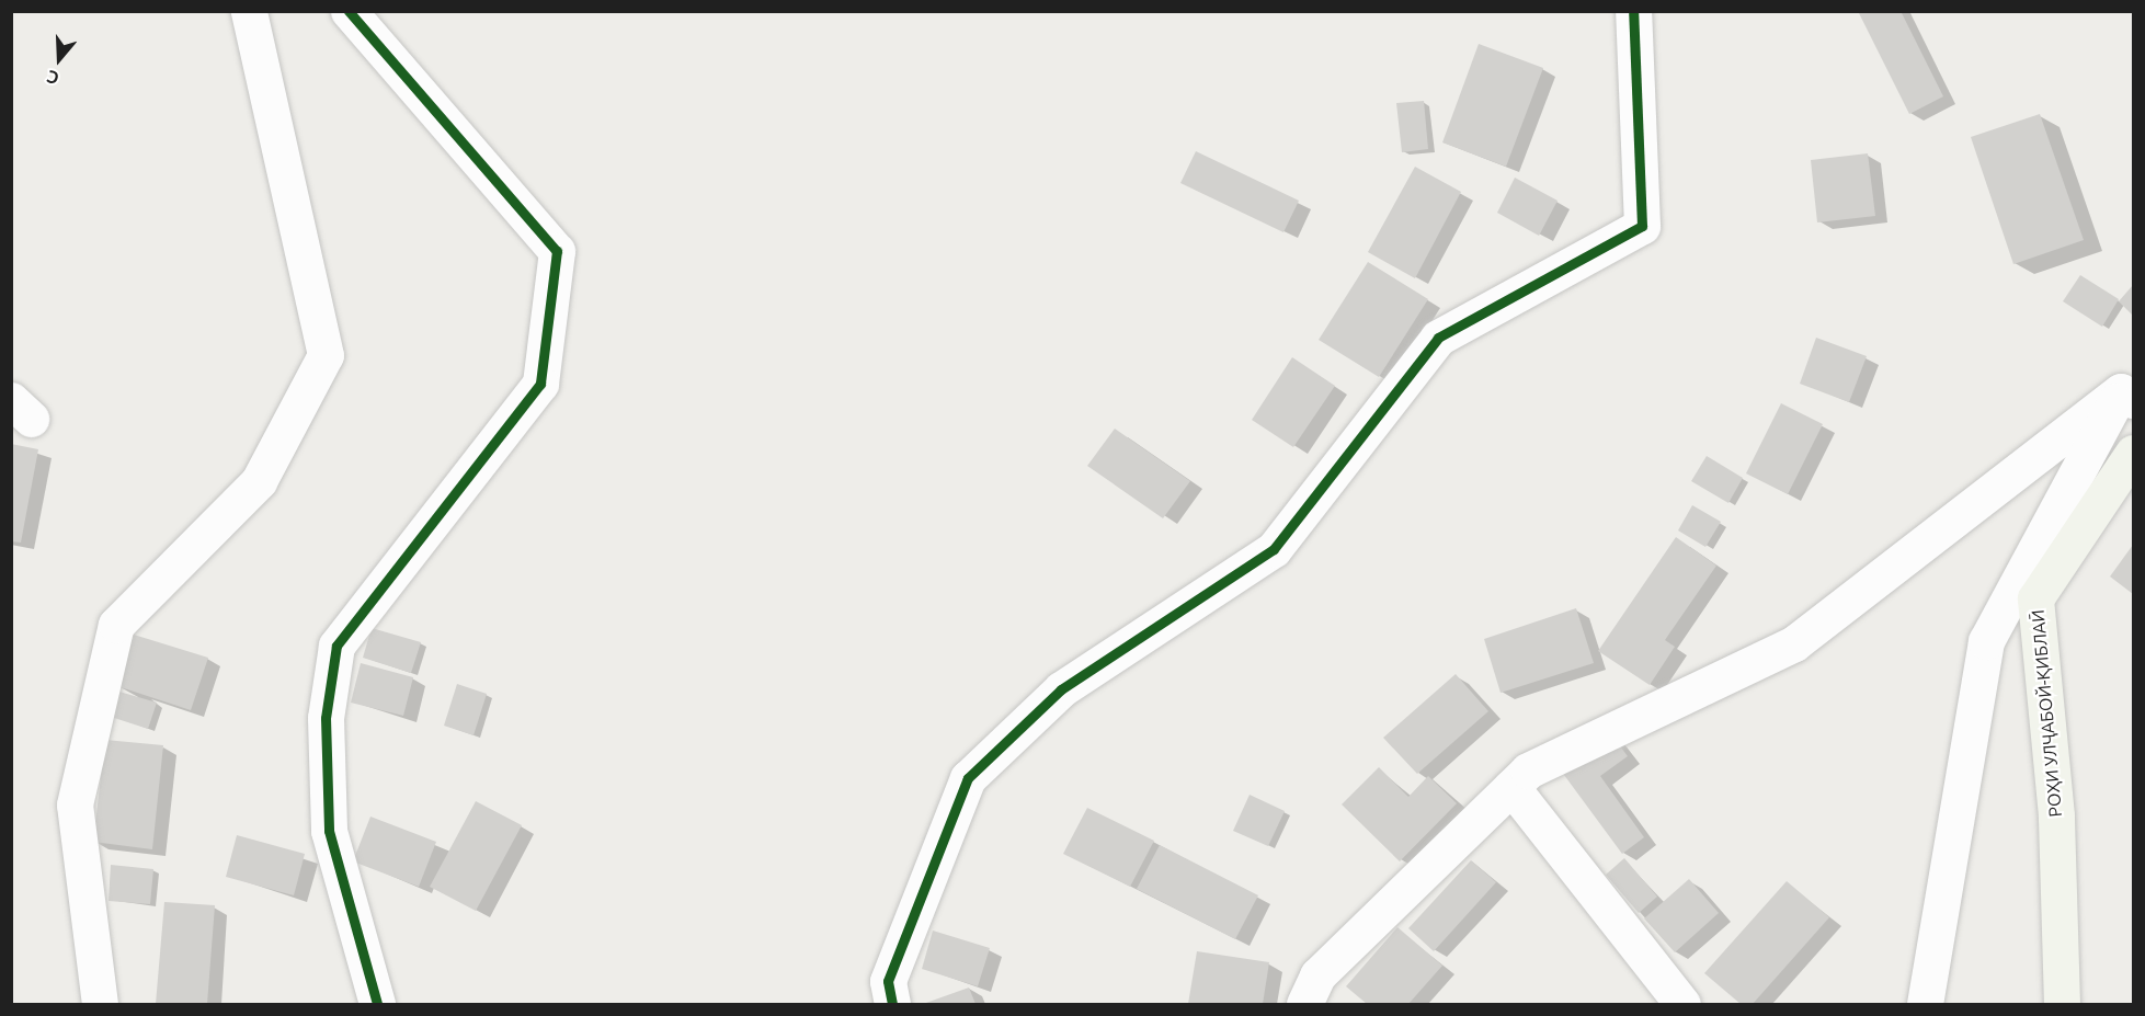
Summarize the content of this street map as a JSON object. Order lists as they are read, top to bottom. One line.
{"streets":{"street":["РОҲИ УЛҶАБОЙ-ҚИБЛАӢ"]},"north":"bottom"}
